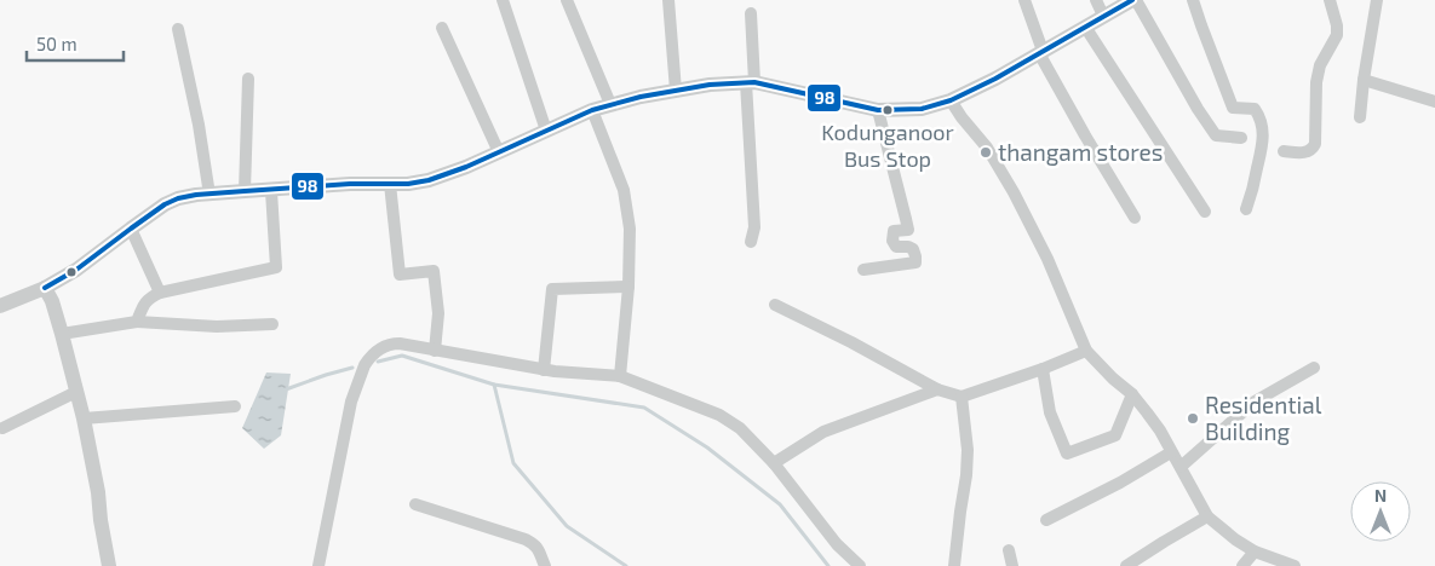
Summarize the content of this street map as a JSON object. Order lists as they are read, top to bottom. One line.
{"places":["Kodunganoor Bus Stop","thangam stores","Residential Building"],"lines":["transit line 98"],"scale_bar":"50 m","north":"top"}
